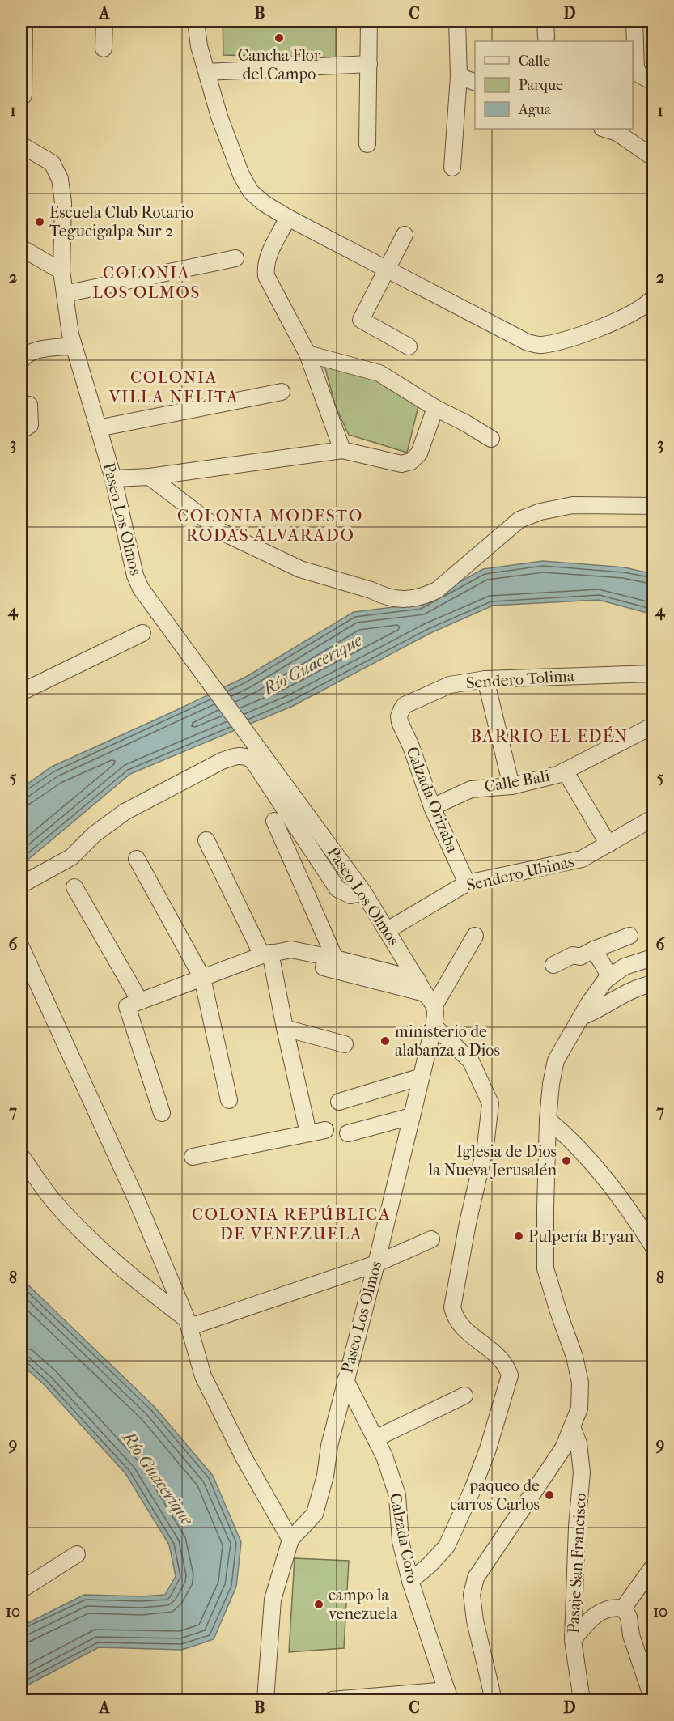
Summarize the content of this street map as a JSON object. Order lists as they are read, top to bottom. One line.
{"streets":{"street":["Paseo Los Olmos","Sendero Tolima","Calle Bali","Calzada Orizaba","Sendero Ubinas","Calzada Coro","Pasaje San Francisco"]},"crossings":[["Paseo Los Olmos","Sendero Ubinas"],["Paseo Los Olmos","Calzada Coro"],["Sendero Tolima","Calzada Orizaba"],["Calle Bali","Calzada Orizaba"],["Calzada Orizaba","Sendero Ubinas"]],"districts":["COLONIA LOS OLMOS","COLONIA VILLA NELITA","COLONIA MODESTO RODAS ALVARADO","BARRIO EL EDÉN","COLONIA REPÚBLICA DE VENEZUELA"],"water":["Río Guacerique"],"places":["Cancha Flor del Campo","Escuela Club Rotario Tegucigalpa Sur 2","ministerio de alabanza a Dios","Iglesia de Dios la Nueva Jerusalén","Pulpería Bryan","paqueo de carros Carlos","campo la venezuela"],"legend":["Calle","Parque","Agua"],"grid":{"columns":["A","B","C","D"],"rows":["1","2","3","4","5","6","7","8","9","10"]}}
